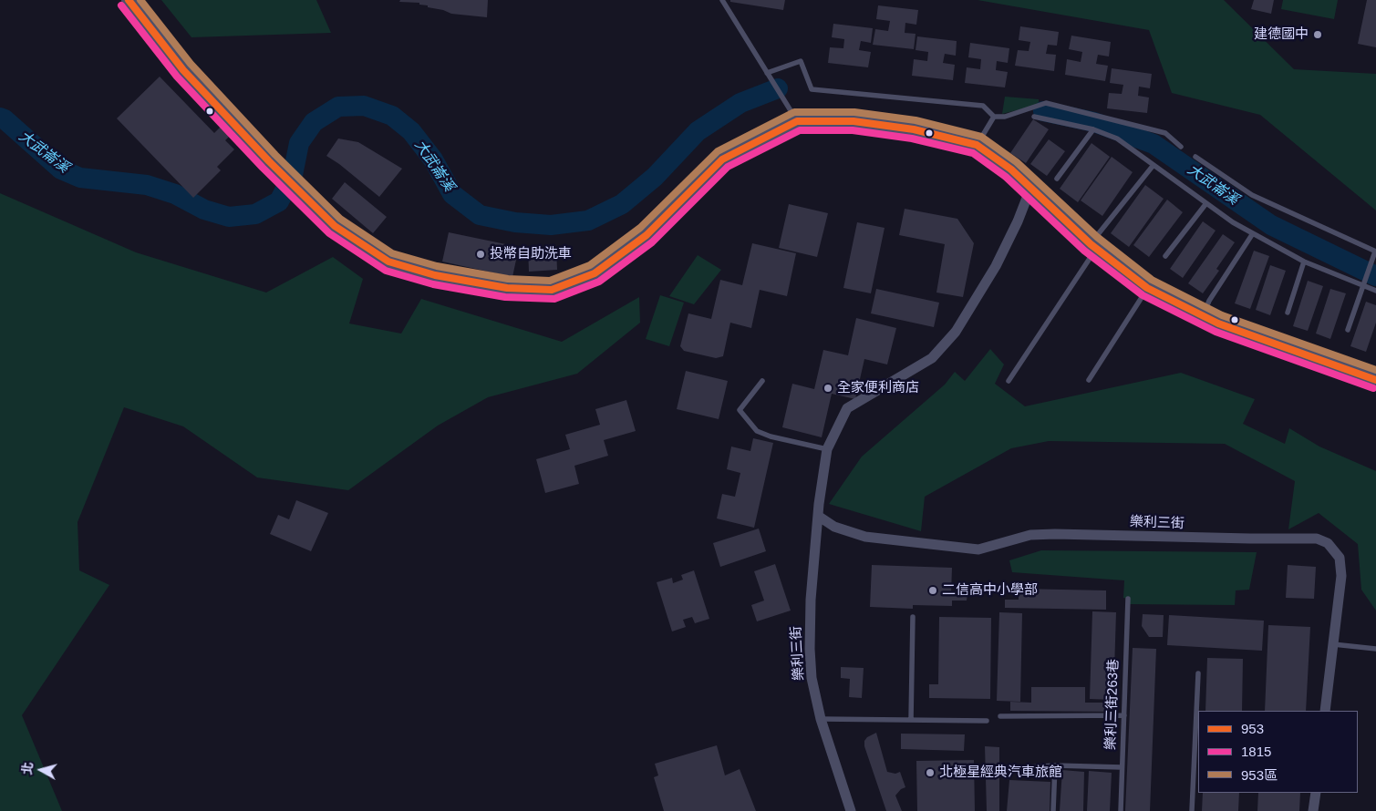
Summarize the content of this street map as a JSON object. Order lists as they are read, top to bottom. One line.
{"streets":{"street":["樂利三街"],"lane":["樂利三街263巷"]},"water":["大武崙溪"],"places":["建德國中","投幣自助洗車","全家便利商店","二信高中小學部","北極星經典汽車旅館"],"lines":["transit line 953","transit line 953區","transit line 1815"],"legend":["953","1815","953區"],"north":"left"}
